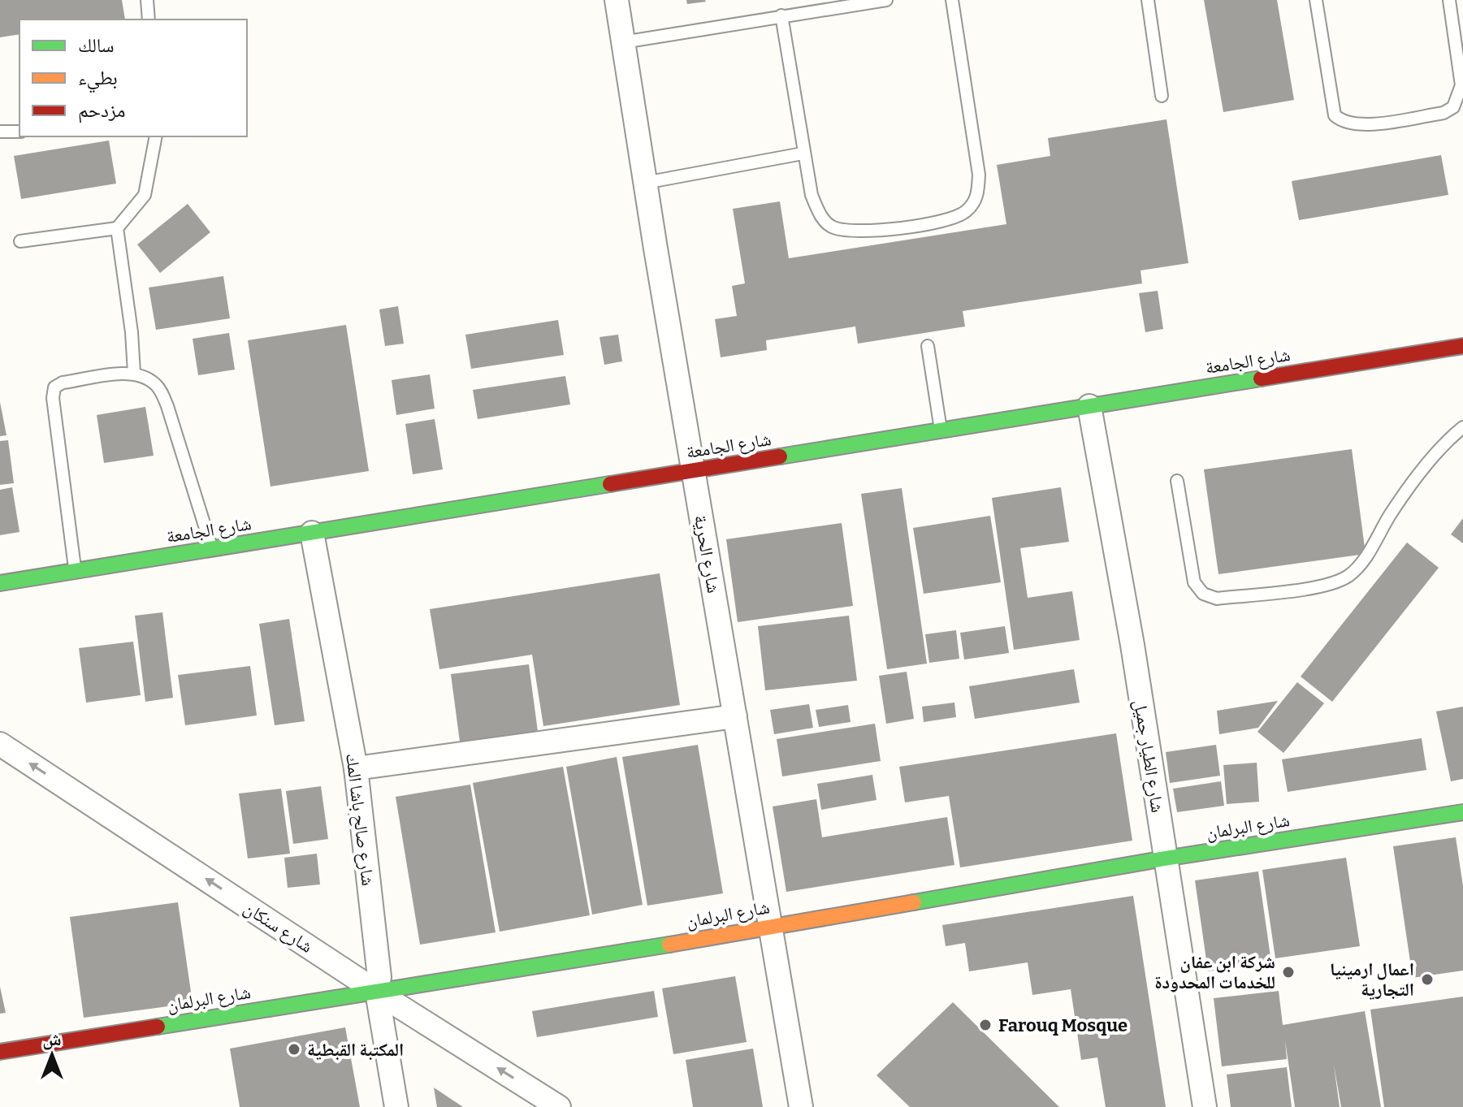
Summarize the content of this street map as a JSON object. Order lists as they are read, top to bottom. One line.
{"streets":{"main road":["شارع الجامعة","شارع البرلمان"],"street":["شارع الحرية","شارع الطيار جميل","شارع صالح باشا المك","شارع سنكان"]},"crossings":[["شارع الجامعة","شارع الحرية"],["شارع الجامعة","شارع الطيار جميل"],["شارع الجامعة","شارع صالح باشا المك"],["شارع الحرية","شارع البرلمان"],["شارع الطيار جميل","شارع البرلمان"],["شارع صالح باشا المك","شارع البرلمان"],["شارع صالح باشا المك","شارع سنكان"],["شارع البرلمان","شارع سنكان"]],"one_way":["شارع سنكان"],"places":["شركة ابن عفان للخدمات المحدودة","اعمال ارمينيا التجارية","Farouq Mosque","المكتبة القبطية"],"legend":["سالك","بطيء","مزدحم"],"north":"top"}
